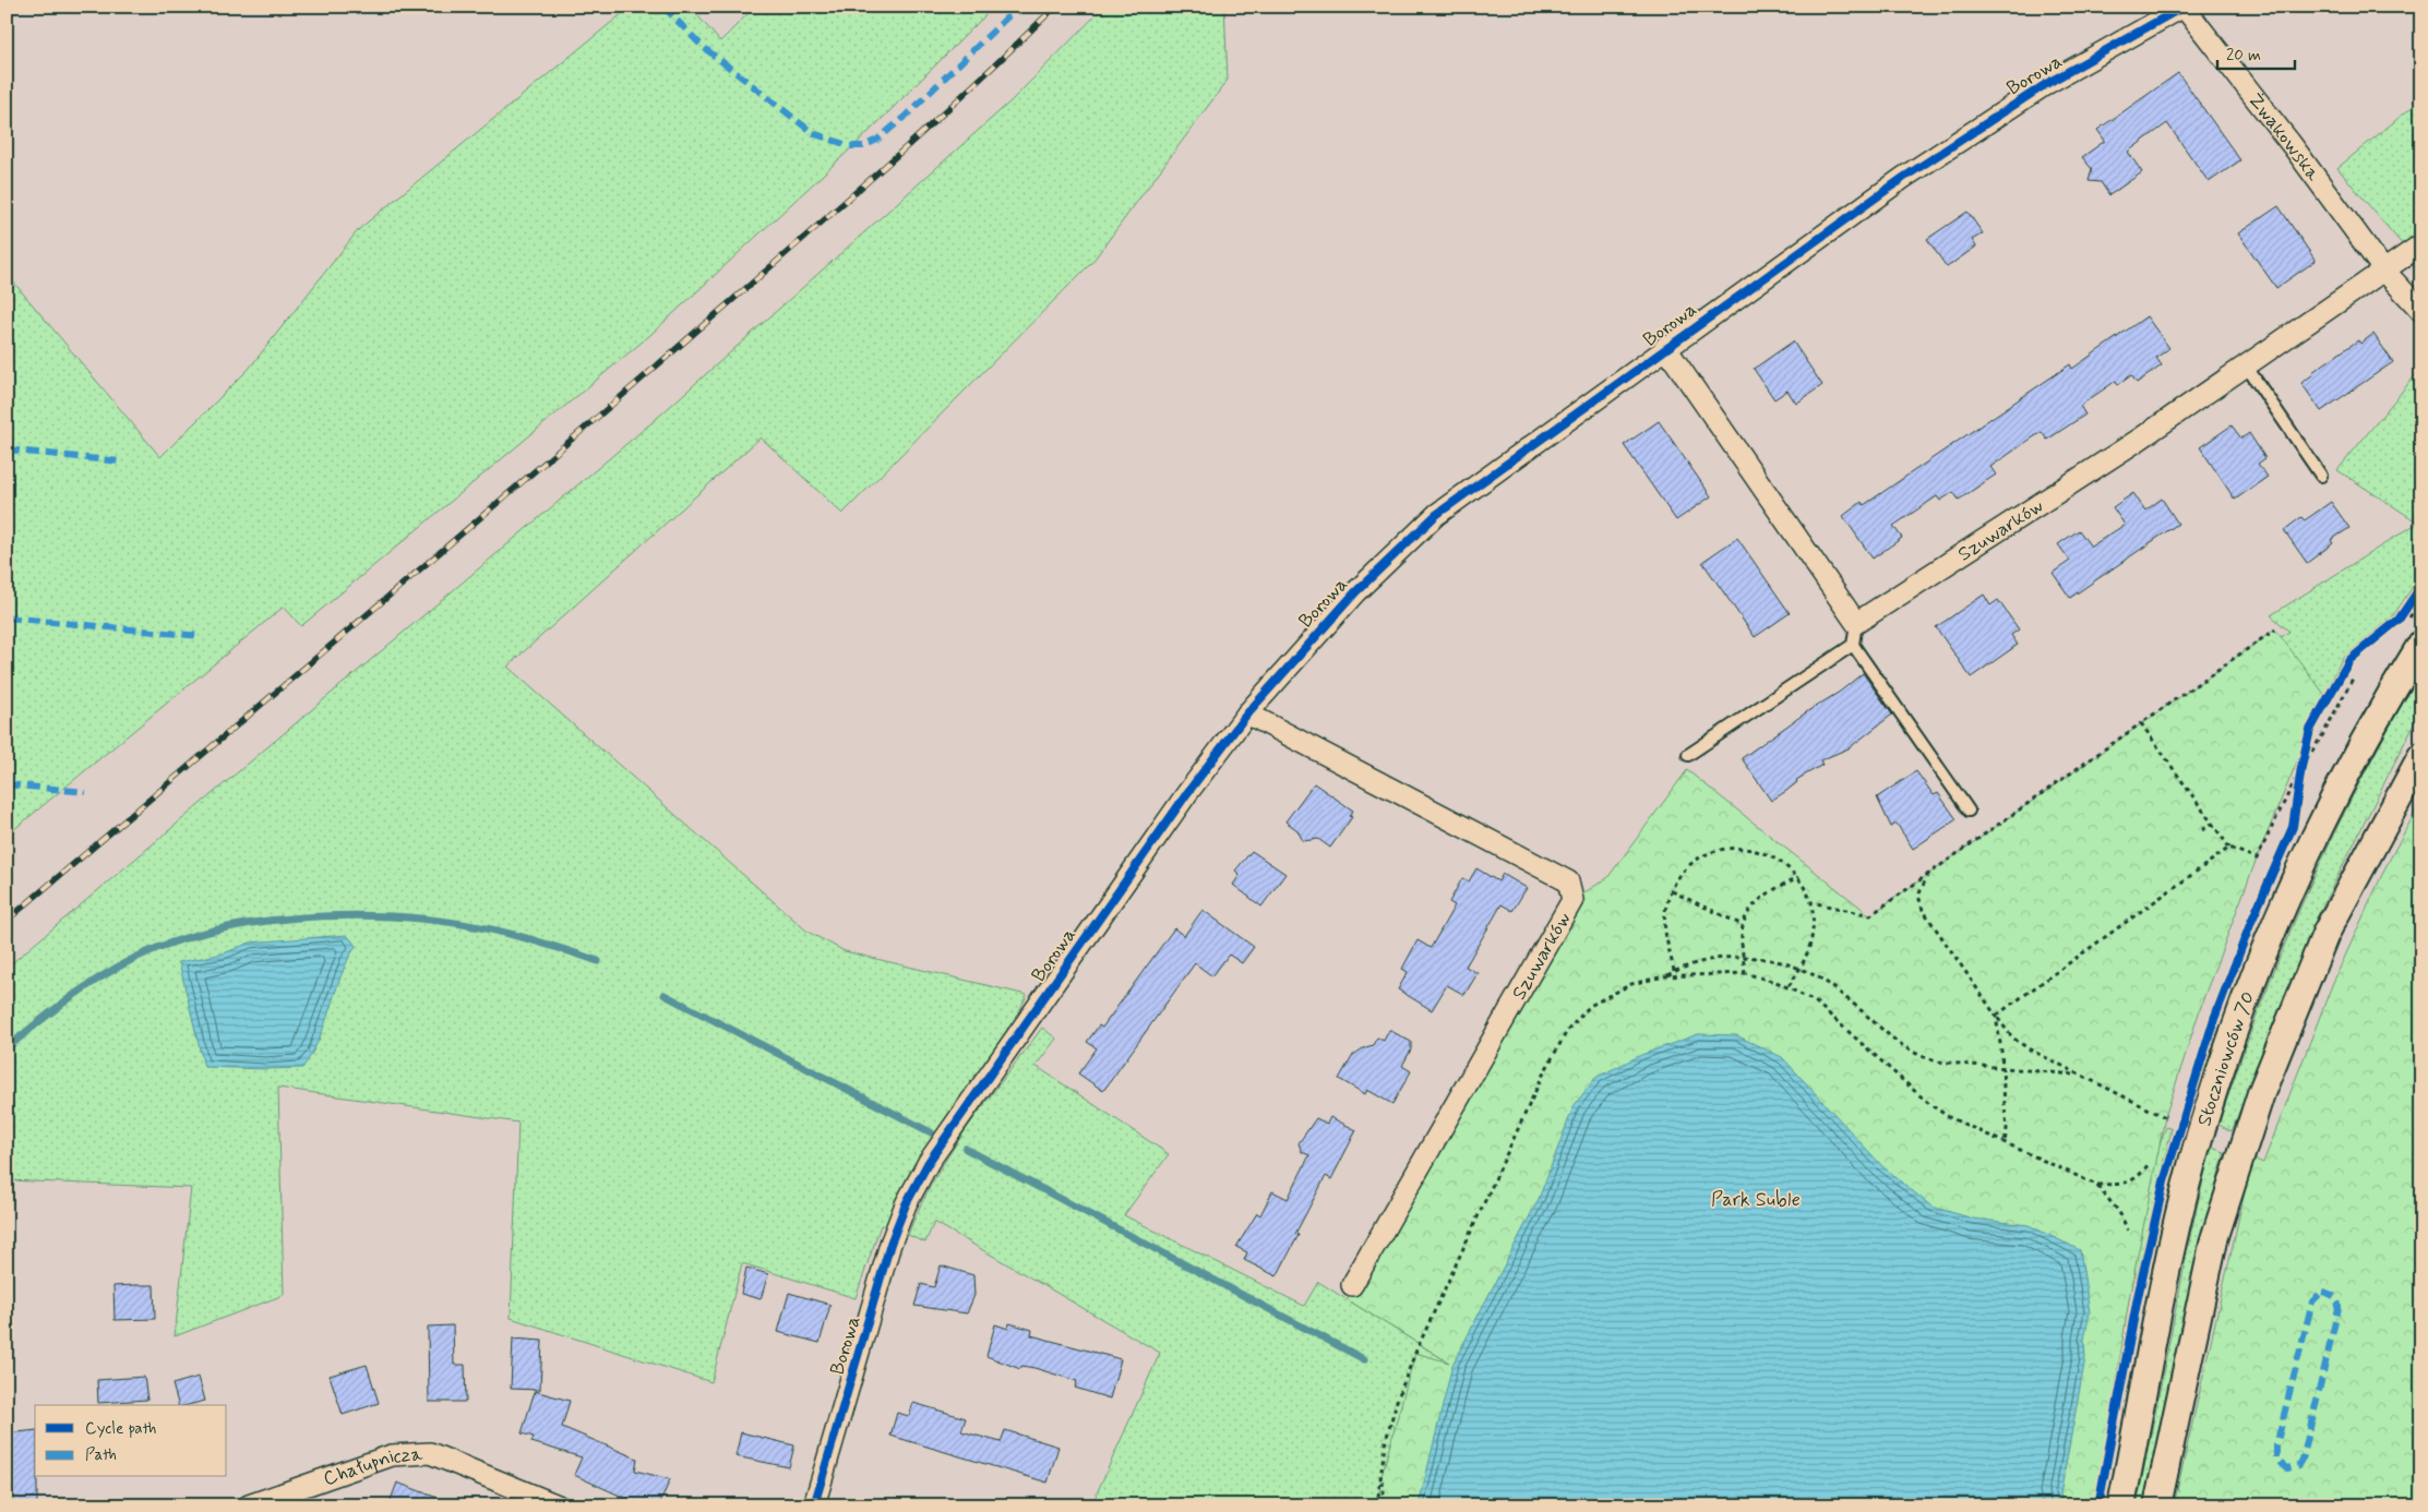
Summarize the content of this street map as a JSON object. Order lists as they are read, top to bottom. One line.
{"streets":{"street":["Borowa","Żwakowska","Szuwarków","Stoczniowców 70","Chałupnicza"]},"crossings":[["Borowa","Żwakowska"],["Borowa","Szuwarków"],["Żwakowska","Szuwarków"]],"parks":["Park Suble"],"legend":["Cycle path","Path"],"scale_bar":"20 m"}
